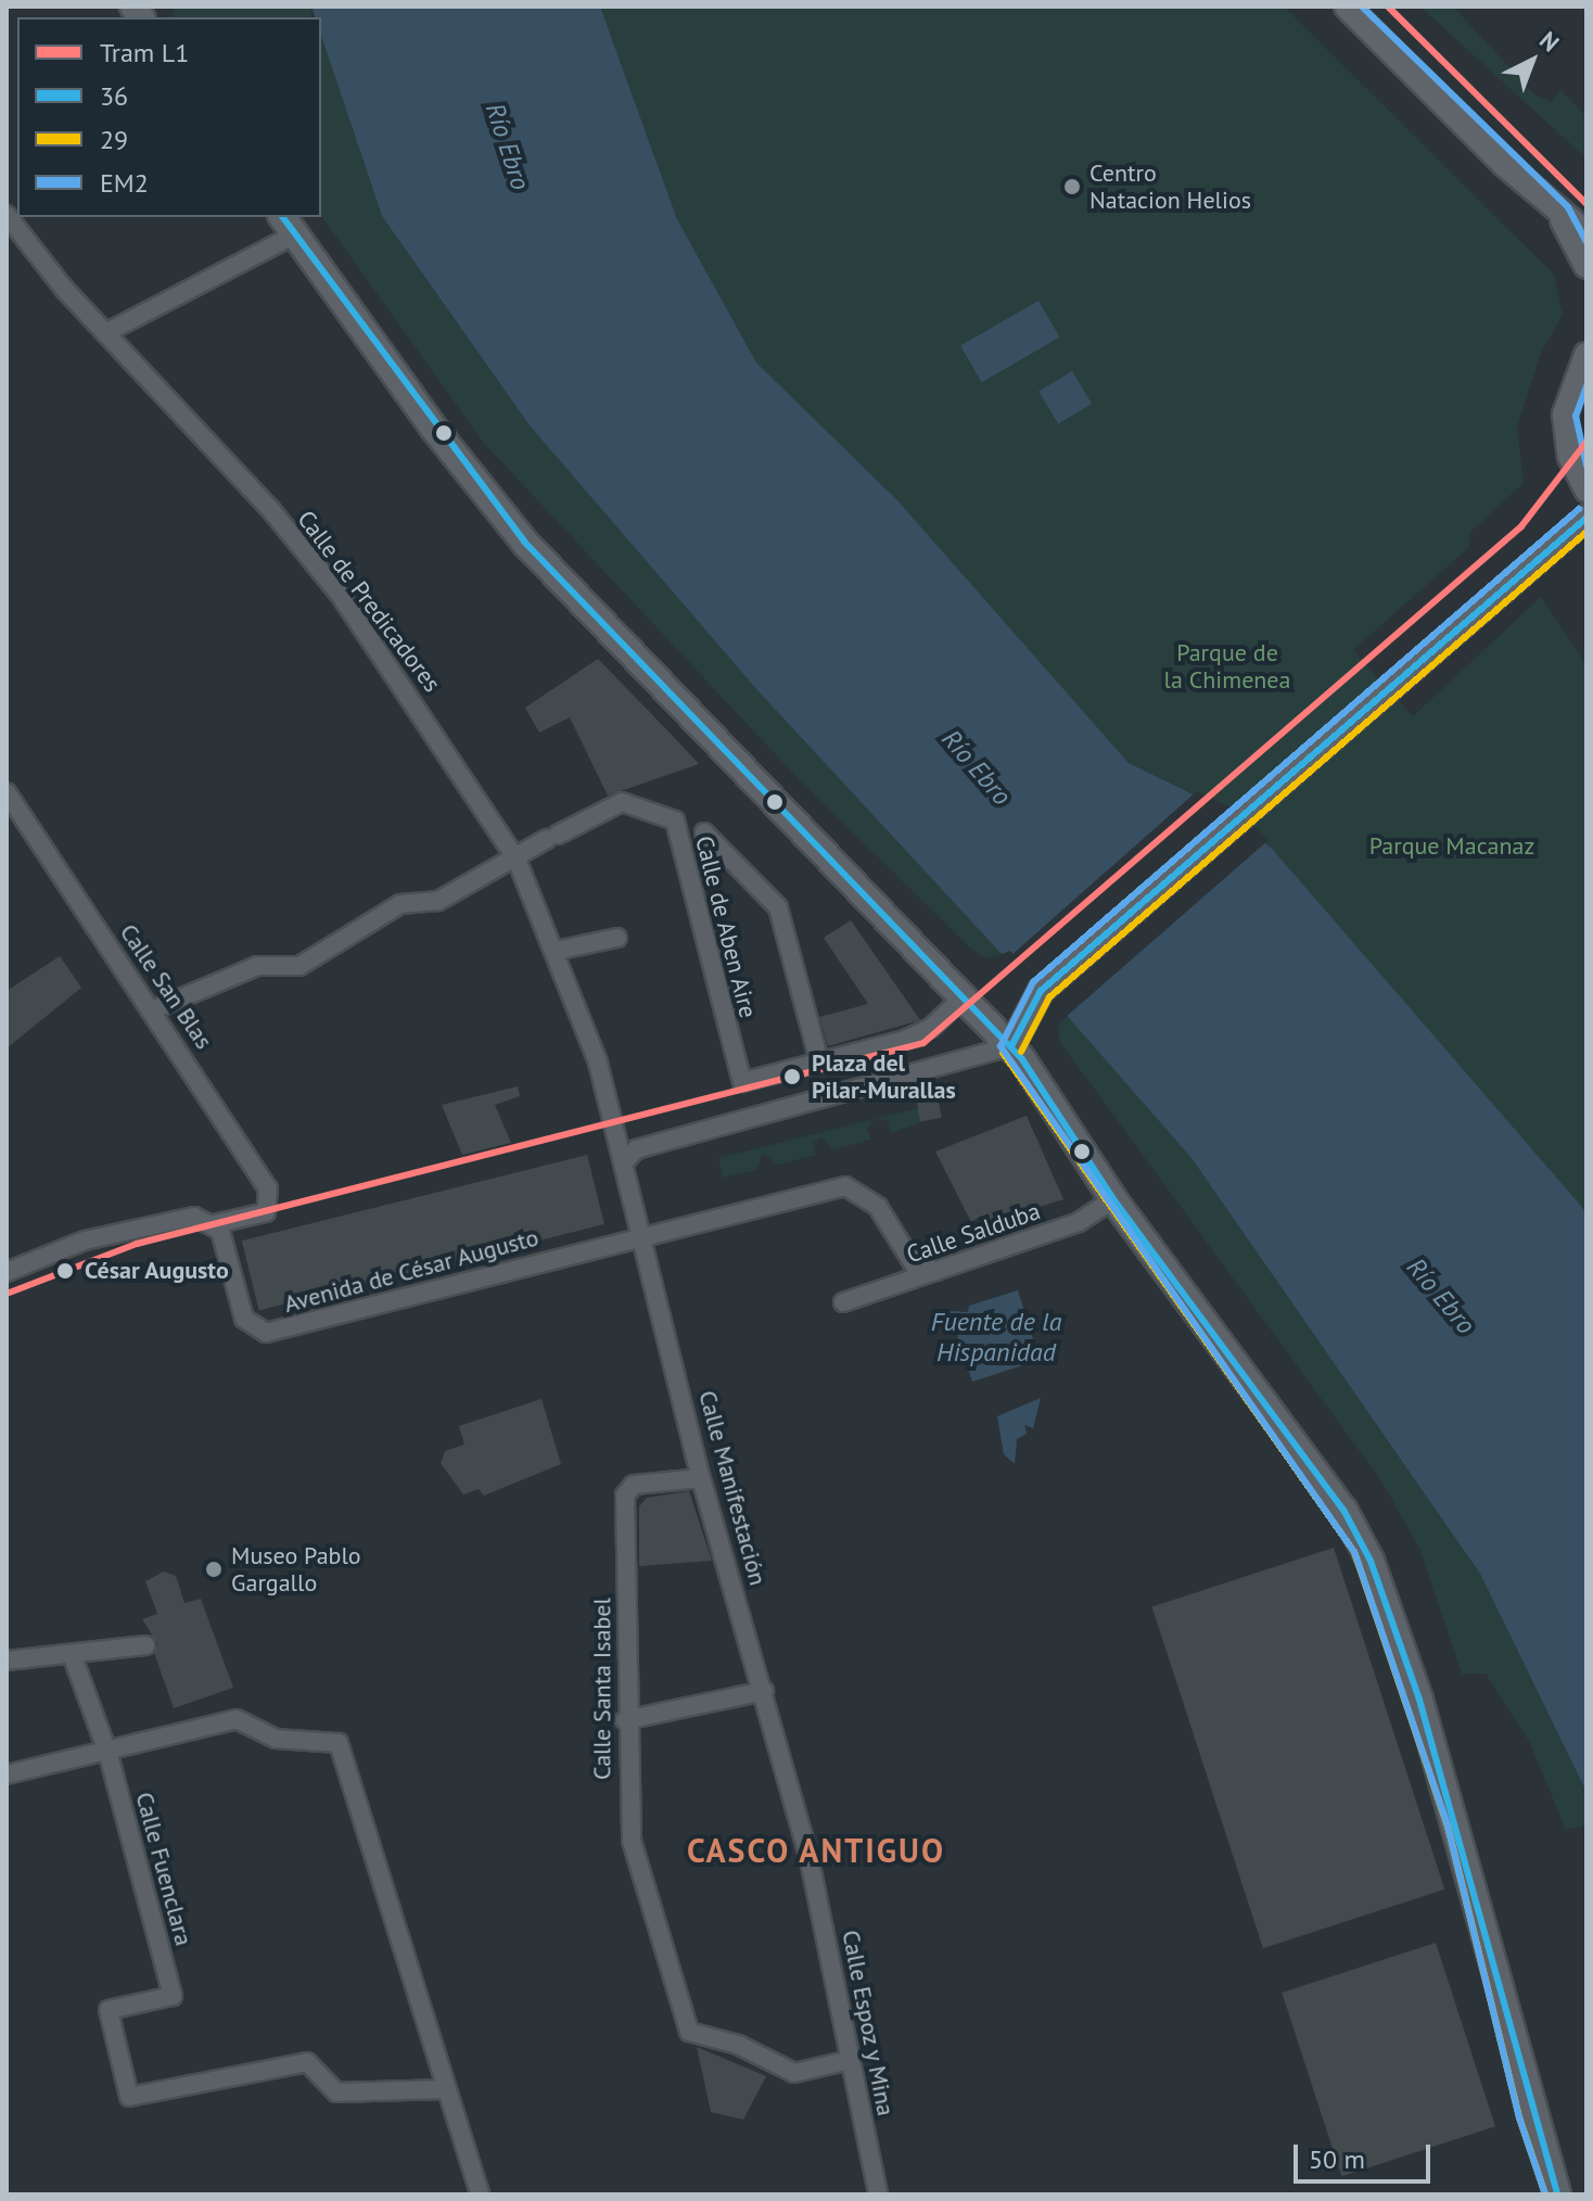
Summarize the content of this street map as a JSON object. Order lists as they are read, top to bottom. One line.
{"streets":{"street":["Calle de Predicadores","Calle de Aben Aire","Calle San Blas","Calle Salduba","Avenida de César Augusto","Calle Manifestación","Calle Santa Isabel","Calle Fuenclara","Calle Espoz y Mina"]},"crossings":[["Calle de Predicadores","Calle de Aben Aire"],["Calle de Predicadores","Calle Manifestación"],["Calle de Aben Aire","Calle San Blas"],["Calle San Blas","Avenida de César Augusto"],["Avenida de César Augusto","Calle Manifestación"],["Calle Manifestación","Calle Santa Isabel"],["Calle Manifestación","Calle Espoz y Mina"],["Calle Santa Isabel","Calle Espoz y Mina"]],"districts":["CASCO ANTIGUO"],"water":["Río Ebro","Fuente de la Hispanidad"],"parks":["Parque de la Chimenea","Parque Macanaz"],"places":["Centro Natacion Helios","Plaza del Pilar-Murallas","César Augusto","Museo Pablo Gargallo"],"lines":["tram line L1","transit line EM2","transit line 36","transit line 29"],"legend":["Tram L1","36","29","EM2"],"scale_bar":"50 m","north":"top right"}
